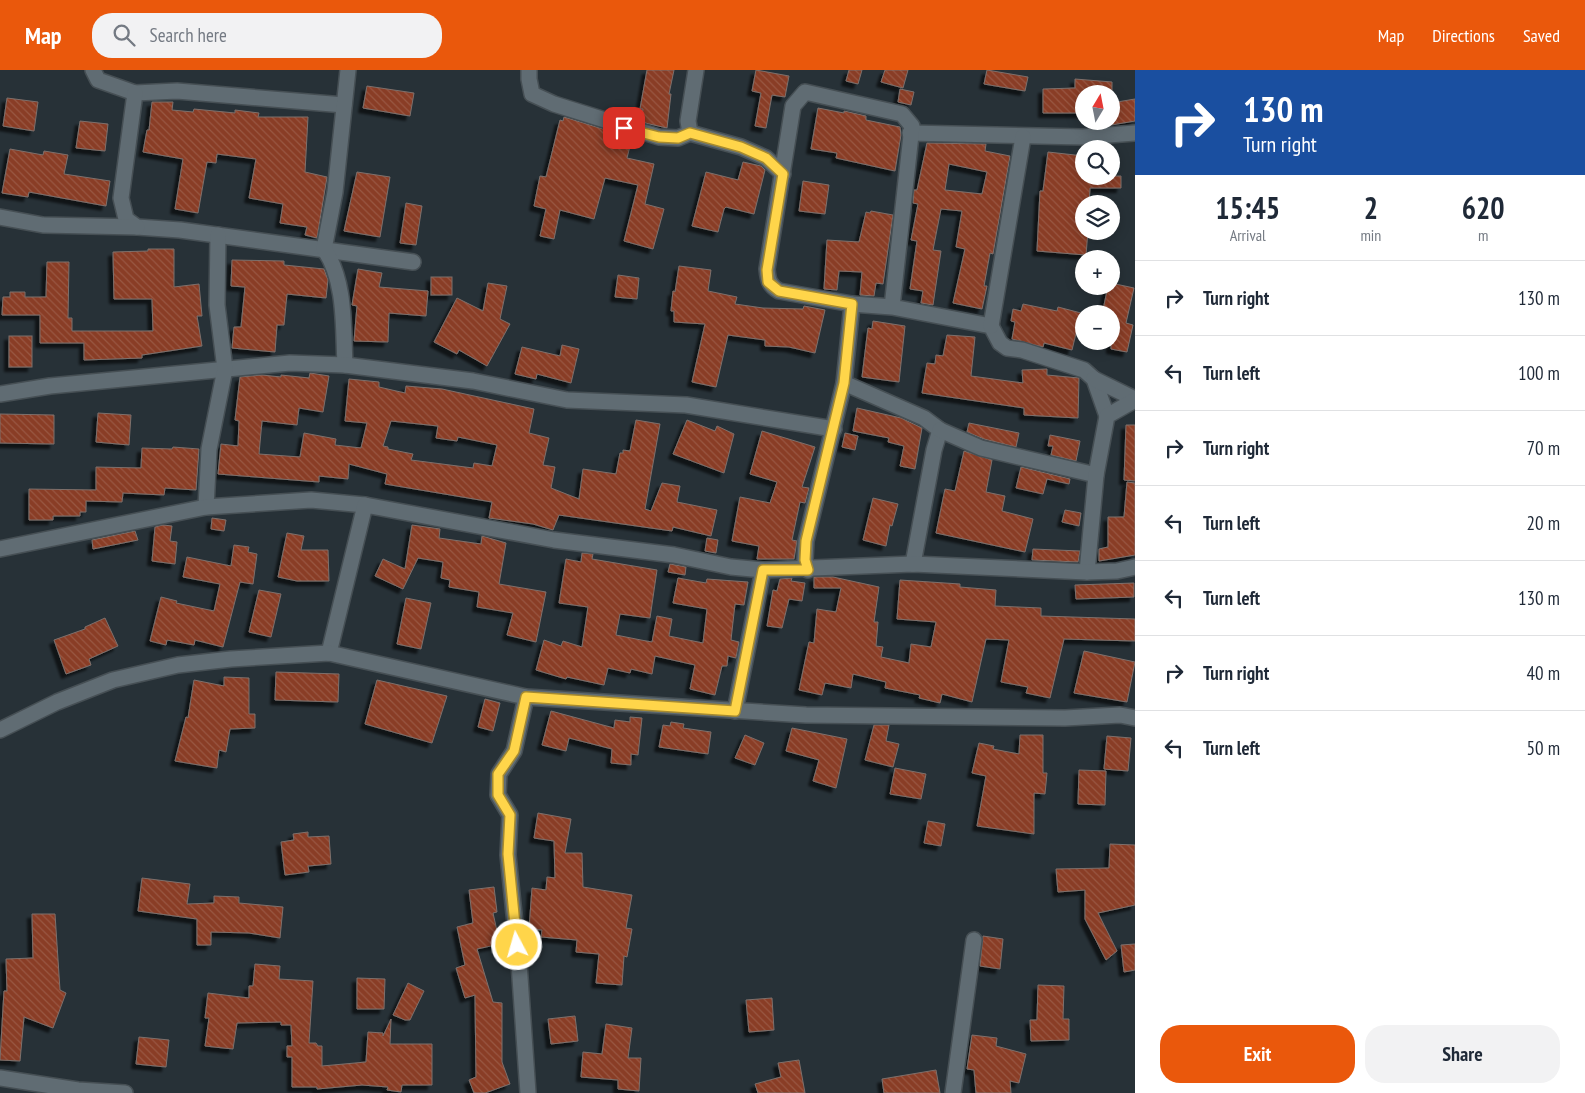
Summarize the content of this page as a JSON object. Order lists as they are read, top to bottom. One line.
{"north":"top","page":{"header":"Map","search":"Search here","nav":["Map","Directions","Saved"],"turn":["130 m","Turn right"],"map_buttons":["+","−"],"eta":["15:45","Arrival","2","min","620","m"],"list":[{"name":"Turn right","value":"130 m"},{"name":"Turn left","value":"100 m"},{"name":"Turn right","value":"70 m"},{"name":"Turn left","value":"20 m"},{"name":"Turn left","value":"130 m"},{"name":"Turn right","value":"40 m"},{"name":"Turn left","value":"50 m"}],"buttons":["Exit","Share"]}}
